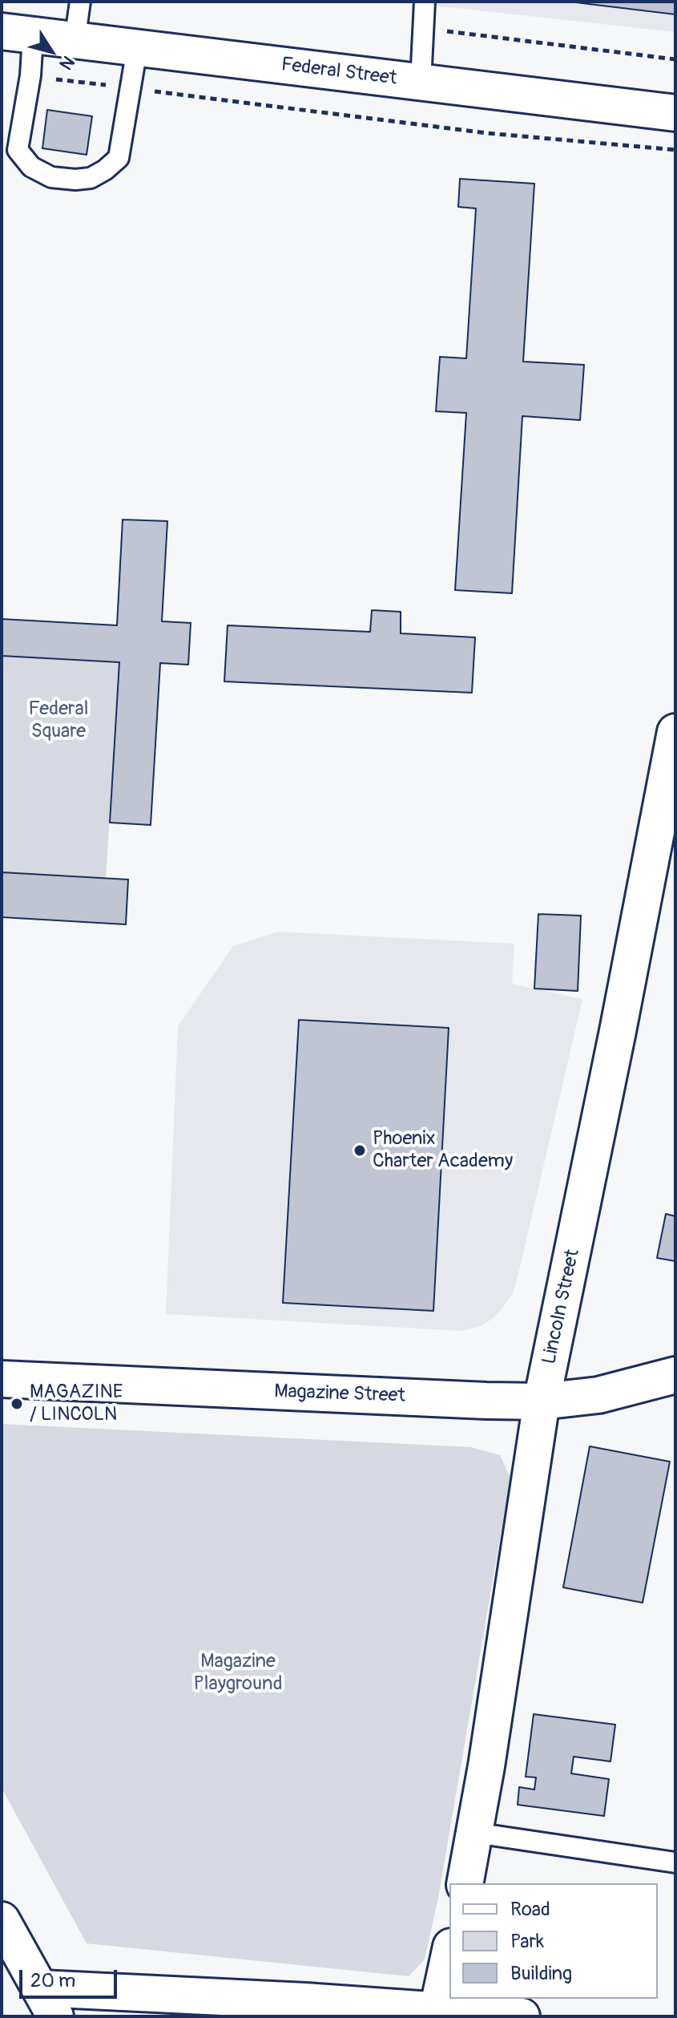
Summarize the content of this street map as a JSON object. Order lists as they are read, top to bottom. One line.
{"streets":{"street":["Federal Street","Lincoln Street","Magazine Street"]},"crossings":[["Lincoln Street","Magazine Street"]],"parks":["Federal Square","Magazine Playground"],"places":["Phoenix Charter Academy","MAGAZINE / LINCOLN"],"legend":["Road","Park","Building"],"scale_bar":"20 m","north":"bottom right"}
